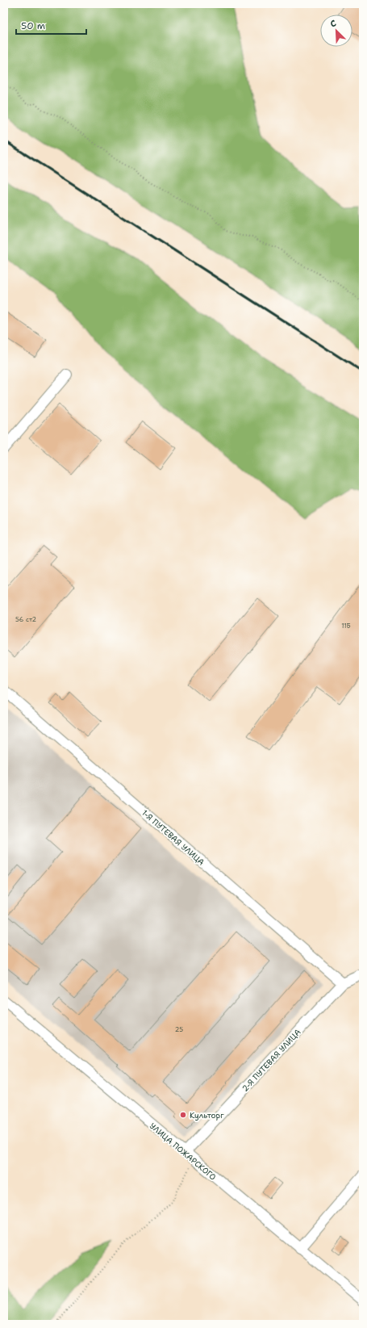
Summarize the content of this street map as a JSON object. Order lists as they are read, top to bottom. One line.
{"streets":{"street":["1-Я ПУТЕВАЯ УЛИЦА","2-Я ПУТЕВАЯ УЛИЦА","УЛИЦА ПОЖАРСКОГО"]},"crossings":[["1-Я ПУТЕВАЯ УЛИЦА","2-Я ПУТЕВАЯ УЛИЦА"],["2-Я ПУТЕВАЯ УЛИЦА","УЛИЦА ПОЖАРСКОГО"]],"places":["Культорг"],"house_numbers":["56 ст2","11Б","25"],"scale_bar":"50 m","north":"top left"}
